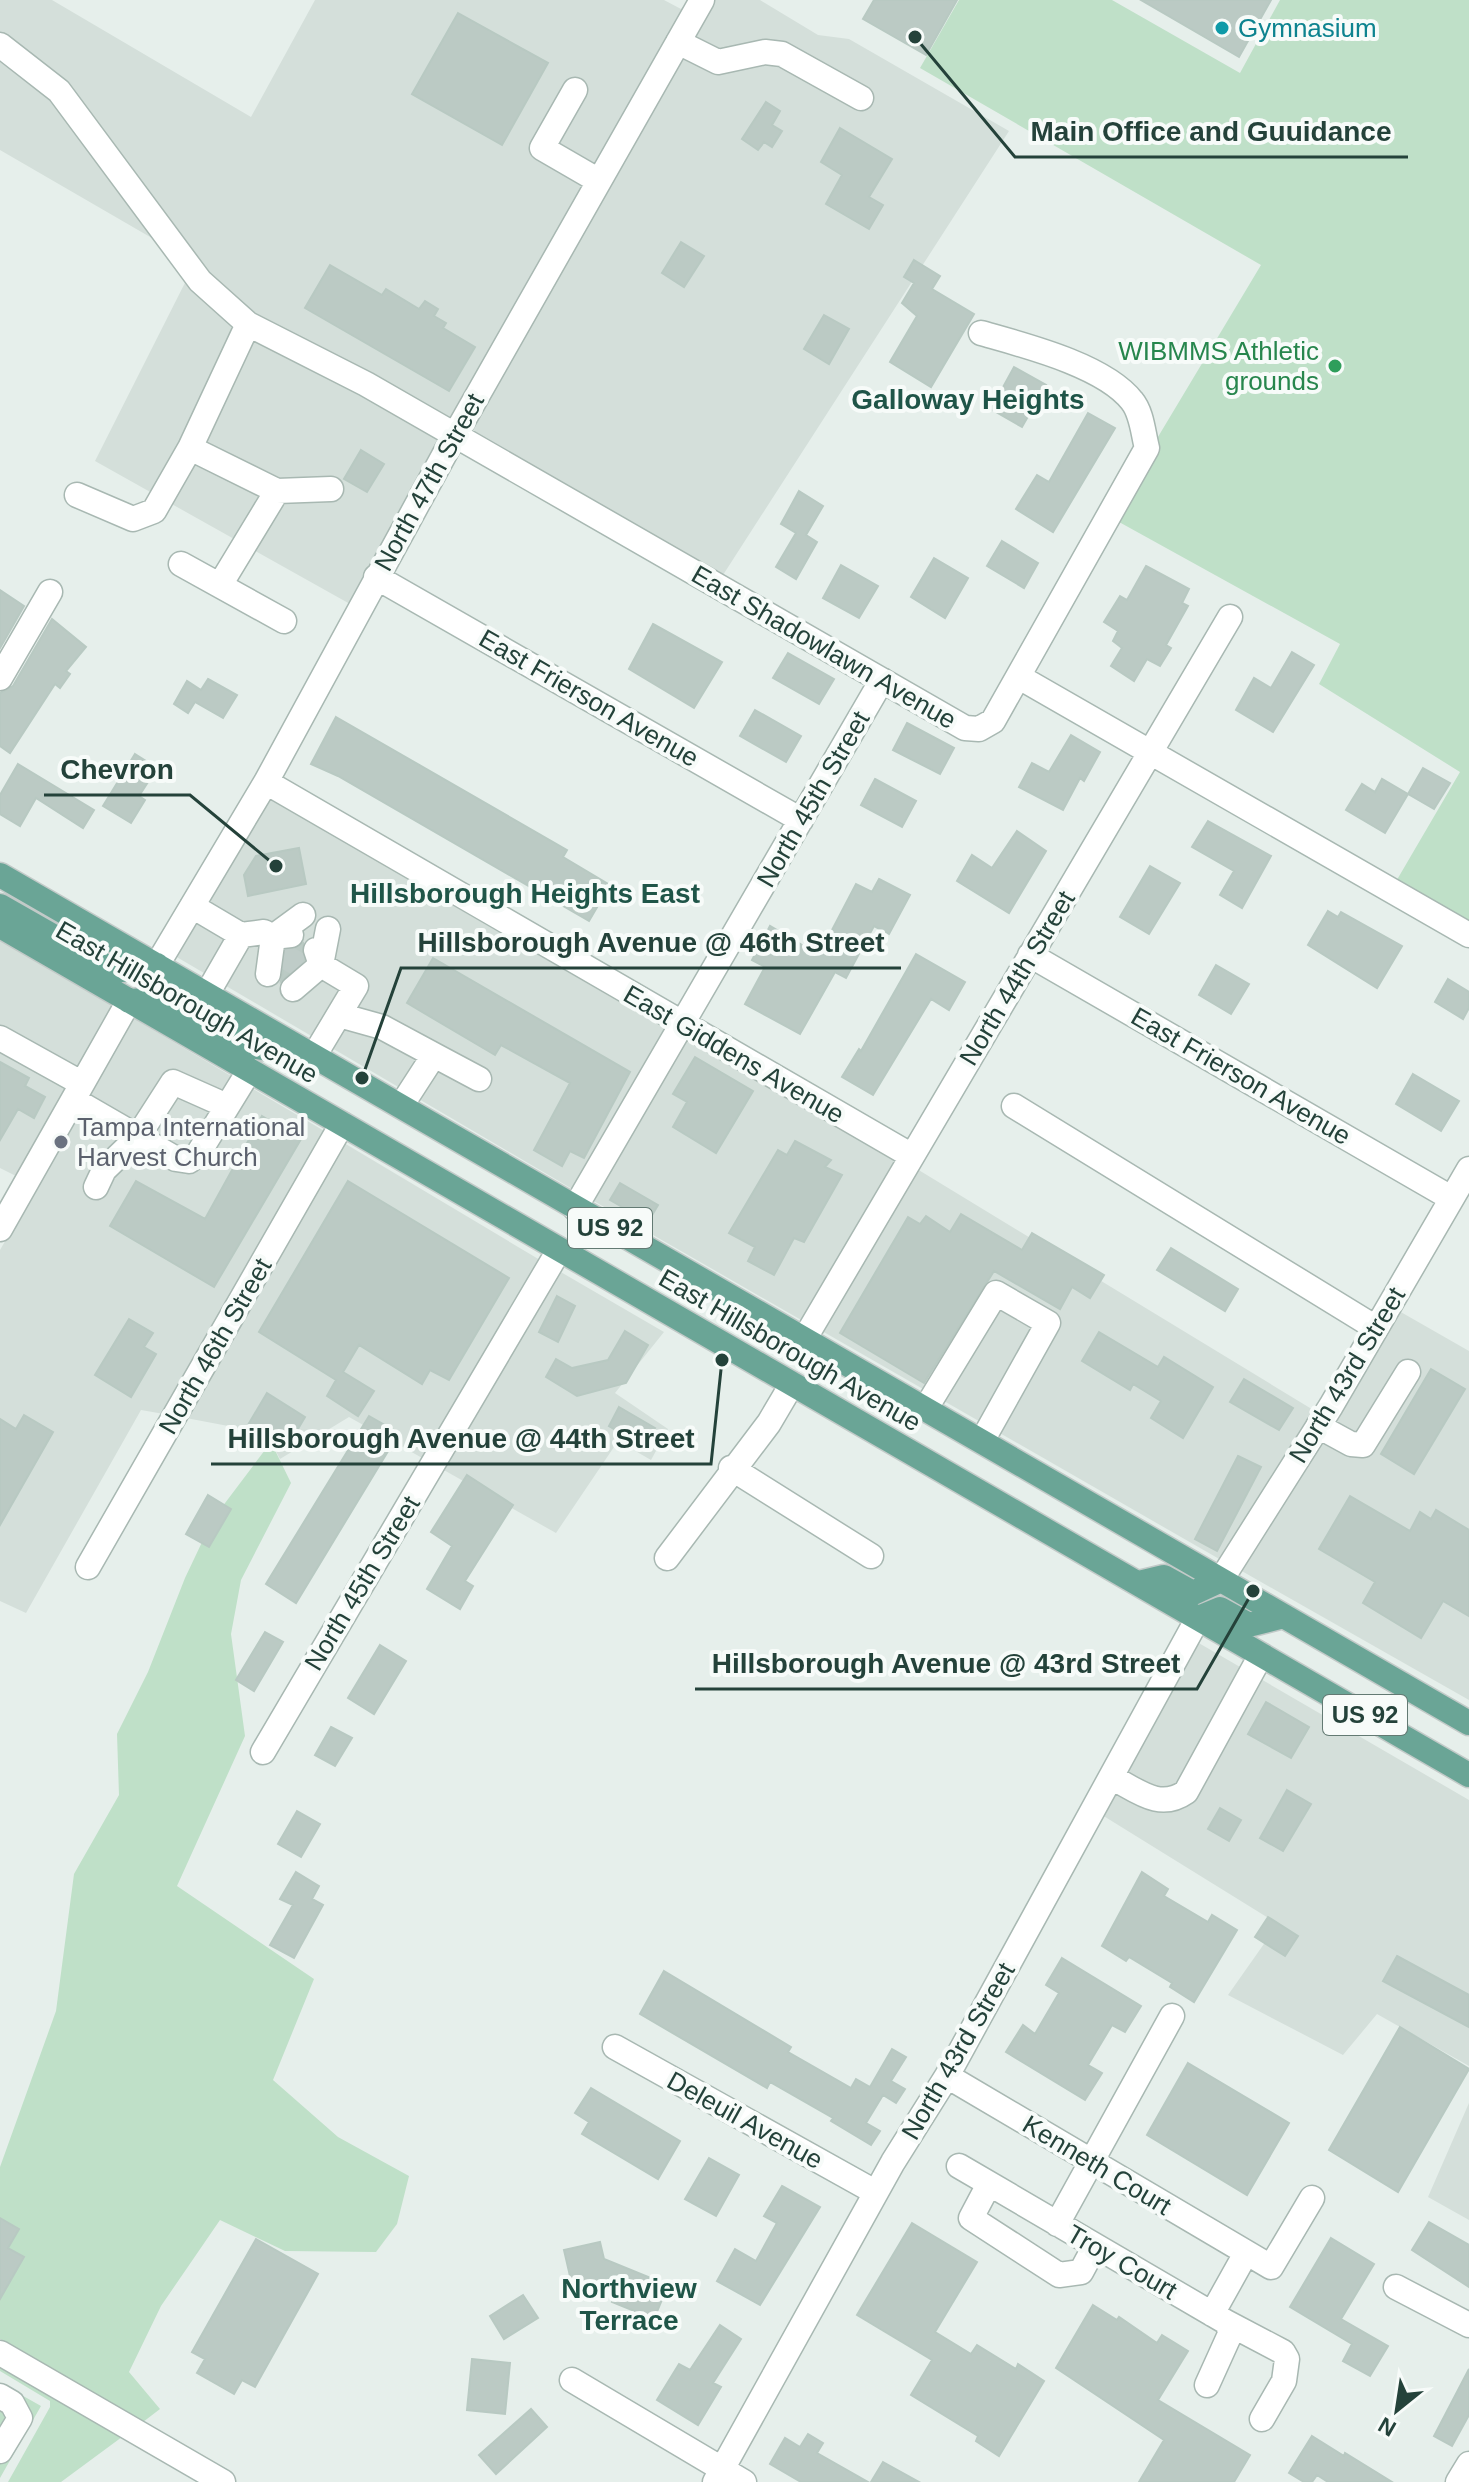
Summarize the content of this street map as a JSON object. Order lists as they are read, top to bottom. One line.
{"streets":{"main road":["East Hillsborough Avenue","US 92"],"street":["North 47th Street","East Shadowlawn Avenue","East Frierson Avenue","North 45th Street","North 44th Street","East Giddens Avenue","North 46th Street","North 43rd Street","Deleuil Avenue","Kenneth Court","Troy Court"]},"crossings":[["North 47th Street","East Shadowlawn Avenue"],["North 47th Street","East Frierson Avenue"],["North 47th Street","East Hillsborough Avenue"],["North 47th Street","East Giddens Avenue"],["East Shadowlawn Avenue","North 45th Street"],["East Frierson Avenue","North 45th Street"],["East Frierson Avenue","North 44th Street"],["East Frierson Avenue","North 43rd Street"],["North 45th Street","East Hillsborough Avenue"],["North 45th Street","East Giddens Avenue"],["North 44th Street","East Hillsborough Avenue"],["North 44th Street","East Giddens Avenue"],["East Hillsborough Avenue","North 46th Street"],["East Hillsborough Avenue","North 43rd Street"],["North 43rd Street","Deleuil Avenue"],["North 43rd Street","Kenneth Court"]],"districts":["Galloway Heights","Hillsborough Heights East","Northview Terrace"],"places":["Gymnasium","Main Office and Guuidance","WIBMMS Athletic grounds","Chevron","Hillsborough Avenue @ 46th Street","Tampa International Harvest Church","Hillsborough Avenue @ 44th Street","Hillsborough Avenue @ 43rd Street"],"north":"bottom left"}
